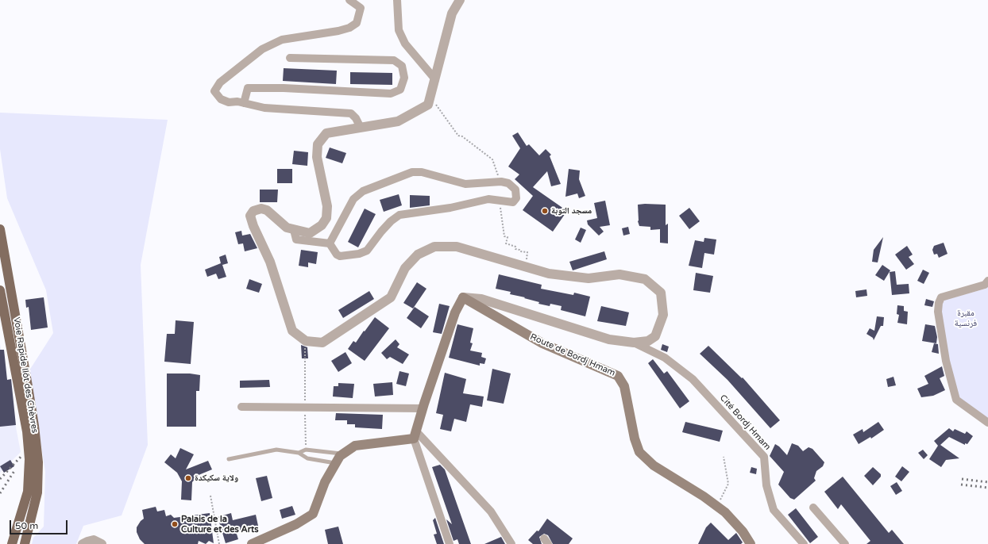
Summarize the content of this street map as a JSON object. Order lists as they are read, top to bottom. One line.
{"streets":{"main road":["Route de Bordj Hmam","Voie Rapide Ilôt des Chèvres"],"street":["Cité Bordj Hmam"]},"parks":["مقبرة فرنسية"],"places":["مسجد التوبة","ولاية سكيكدة","Palais de la Culture et des Arts"],"scale_bar":"50 m"}
